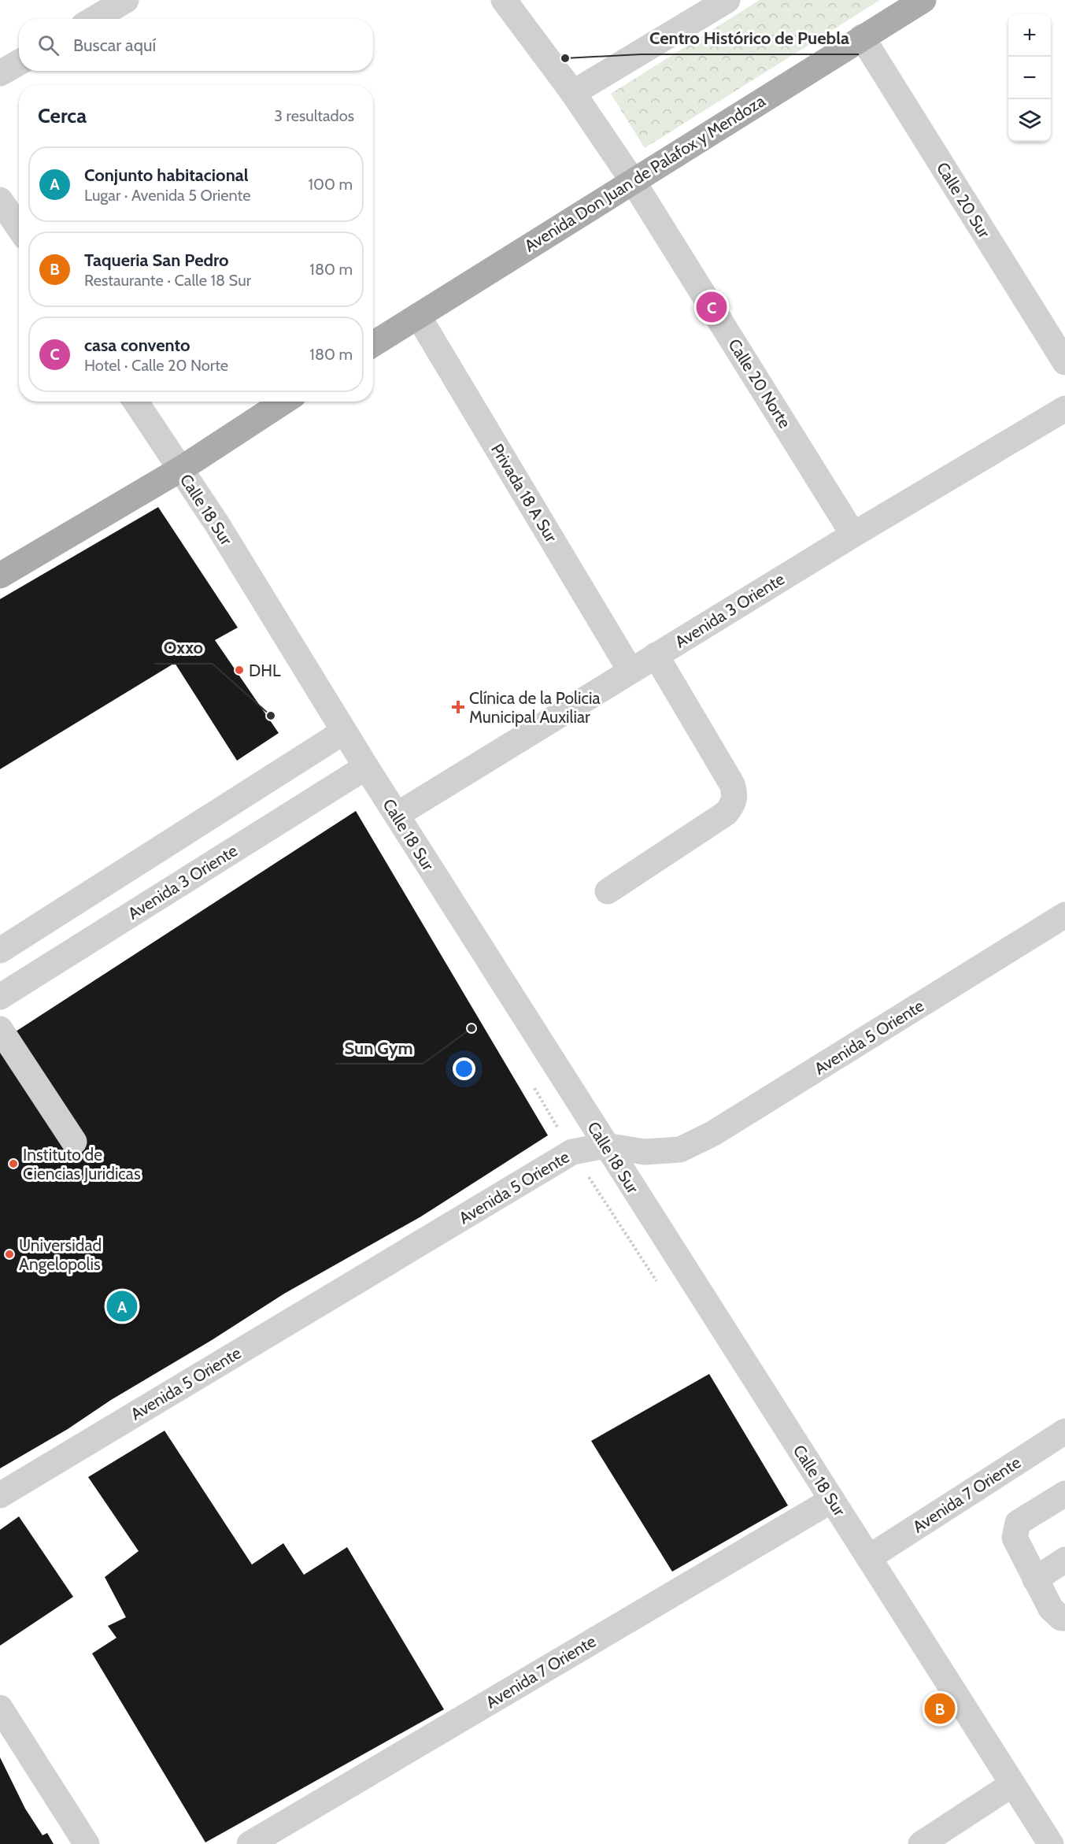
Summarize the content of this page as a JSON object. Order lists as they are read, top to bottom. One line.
{"streets":{"main road":["Avenida Don Juan de Palafox y Mendoza"],"street":["Calle 20 Sur","Calle 20 Norte","Privada 18 A Sur","Calle 18 Sur","Avenida 3 Oriente","Avenida 5 Oriente","Avenida 7 Oriente"]},"crossings":[["Avenida Don Juan de Palafox y Mendoza","Calle 20 Sur"],["Avenida Don Juan de Palafox y Mendoza","Calle 20 Norte"],["Avenida Don Juan de Palafox y Mendoza","Privada 18 A Sur"],["Calle 20 Norte","Avenida 3 Oriente"],["Privada 18 A Sur","Avenida 3 Oriente"],["Calle 18 Sur","Avenida 3 Oriente"],["Calle 18 Sur","Avenida 5 Oriente"],["Calle 18 Sur","Avenida 7 Oriente"]],"places":{"other":["Centro Histórico de Puebla","DHL","Oxxo","Sun Gym","Instituto de Ciencias Juridicas","Universidad Angelopolis"],"health":["Clínica de la Policia Municipal Auxiliar"]},"page":{"map_buttons":["+","−"],"search":"Buscar aquí","heading":["Cerca","3 resultados"],"list":[{"mark":"A","name":"Conjunto habitacional","note":"Lugar · Avenida 5 Oriente","value":"100 m"},{"mark":"B","name":"Taqueria San Pedro","note":"Restaurante · Calle 18 Sur","value":"180 m"},{"mark":"C","name":"casa convento","note":"Hotel · Calle 20 Norte","value":"180 m"}],"pins":["C","A","B"]}}
